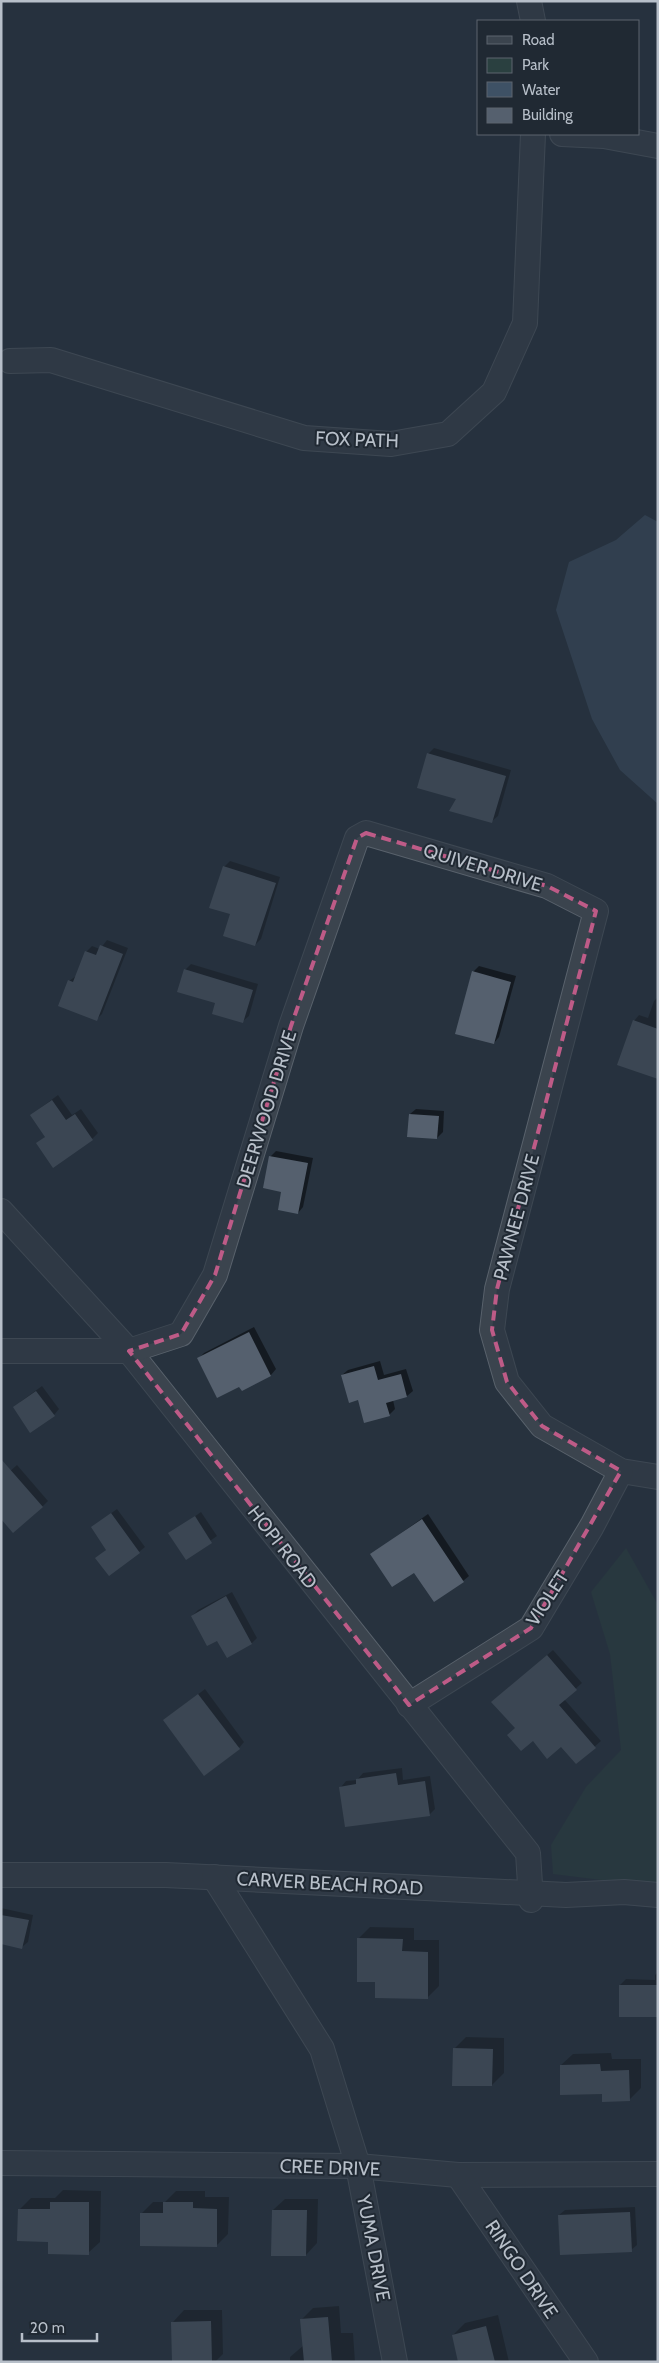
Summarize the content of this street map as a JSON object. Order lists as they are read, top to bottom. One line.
{"streets":{"street":["FOX PATH","QUIVER DRIVE","DEERWOOD DRIVE","PAWNEE DRIVE","HOPI ROAD","VIOLET","CARVER BEACH ROAD","CREE DRIVE","YUMA DRIVE","RINGO DRIVE"]},"crossings":[["QUIVER DRIVE","DEERWOOD DRIVE"],["QUIVER DRIVE","PAWNEE DRIVE"],["DEERWOOD DRIVE","HOPI ROAD"],["PAWNEE DRIVE","VIOLET"],["HOPI ROAD","VIOLET"],["HOPI ROAD","CARVER BEACH ROAD"],["CARVER BEACH ROAD","YUMA DRIVE"],["CREE DRIVE","YUMA DRIVE"],["CREE DRIVE","RINGO DRIVE"]],"legend":["Road","Park","Water","Building"],"scale_bar":"20 m"}
